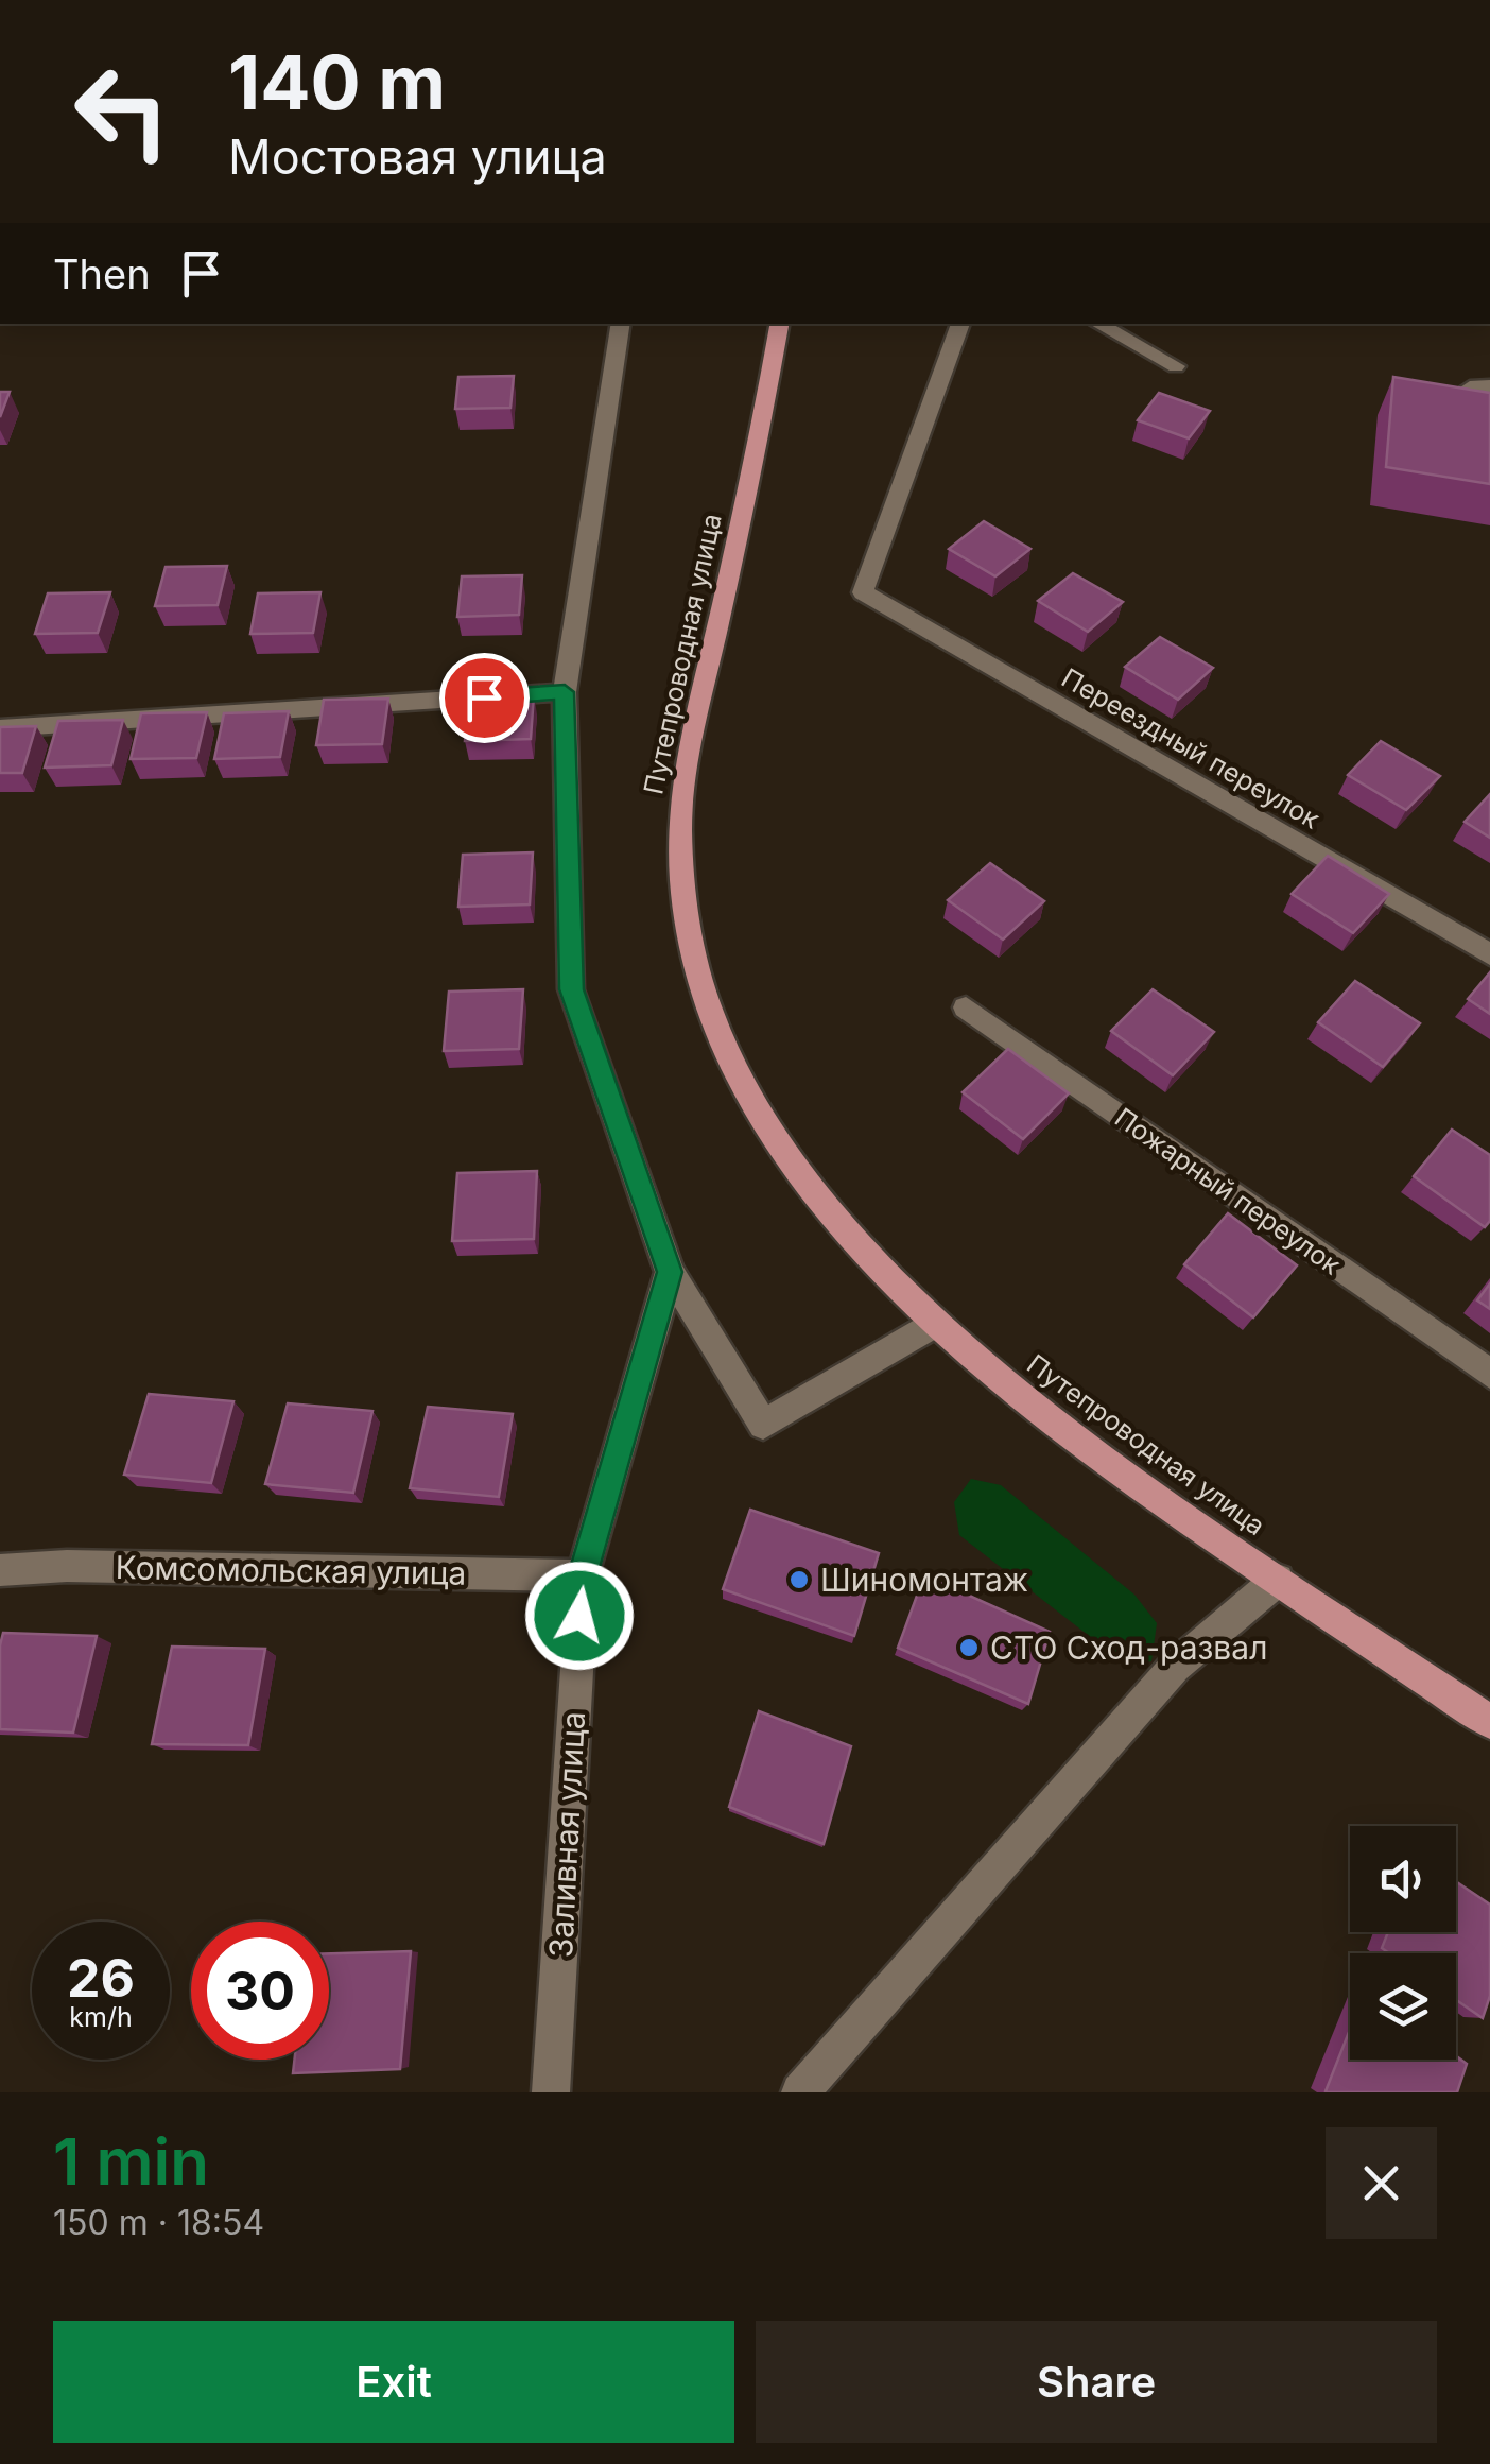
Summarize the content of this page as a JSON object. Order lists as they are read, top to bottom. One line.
{"streets":{"main road":["Путепроводная улица"],"street":["Переездный переулок","Пожарный переулок","Комсомольская улица","Заливная улица"]},"crossings":[["Комсомольская улица","Заливная улица"]],"places":["Шиномонтаж","СТО Сход-развал"],"page":{"turn":["140 m","Мостовая улица"],"then":"Then","speed":"26 km/h","limit":"30","heading":["1 min","150 m · 18:54"],"buttons":["Exit","Share"]}}
